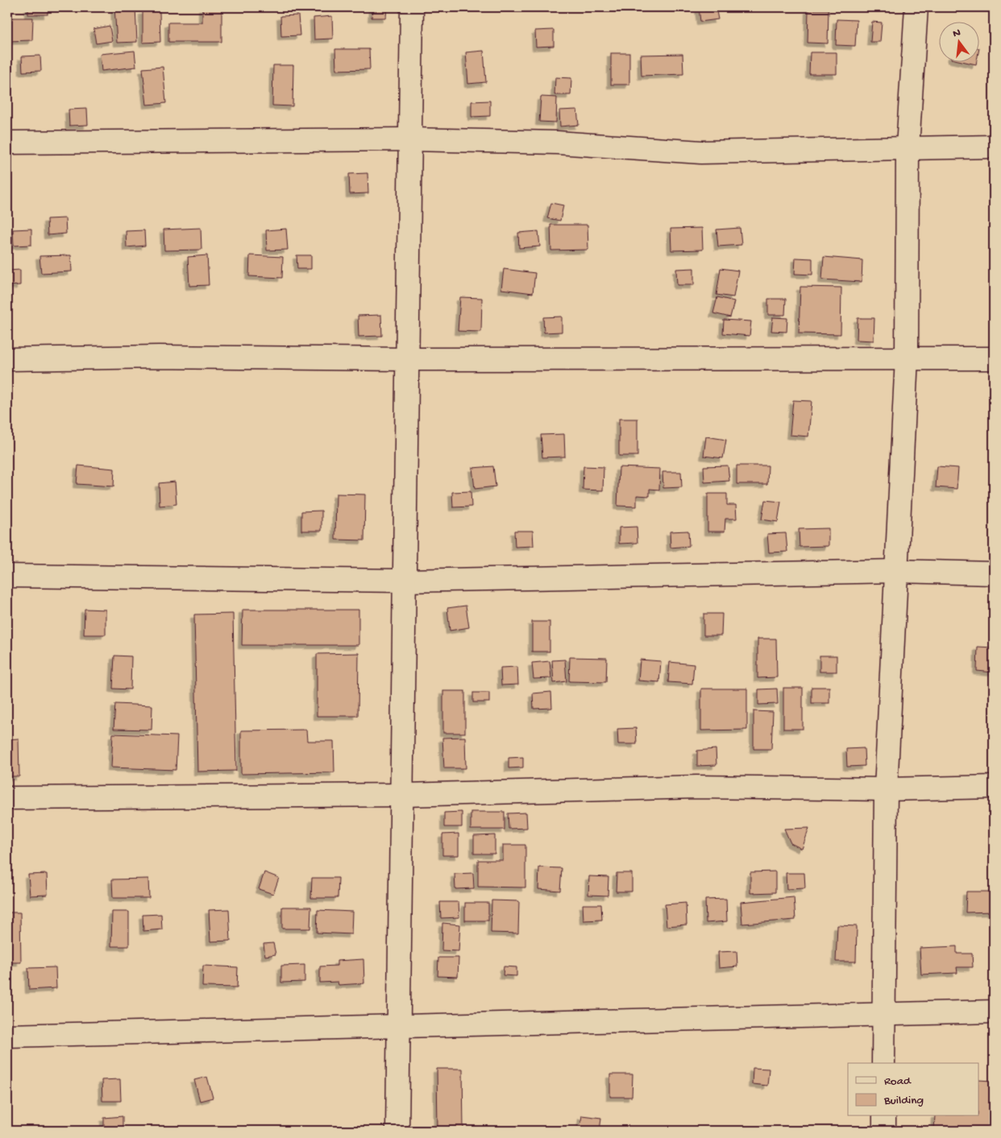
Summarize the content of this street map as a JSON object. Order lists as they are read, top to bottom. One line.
{"legend":["Road","Building"],"north":"top"}
